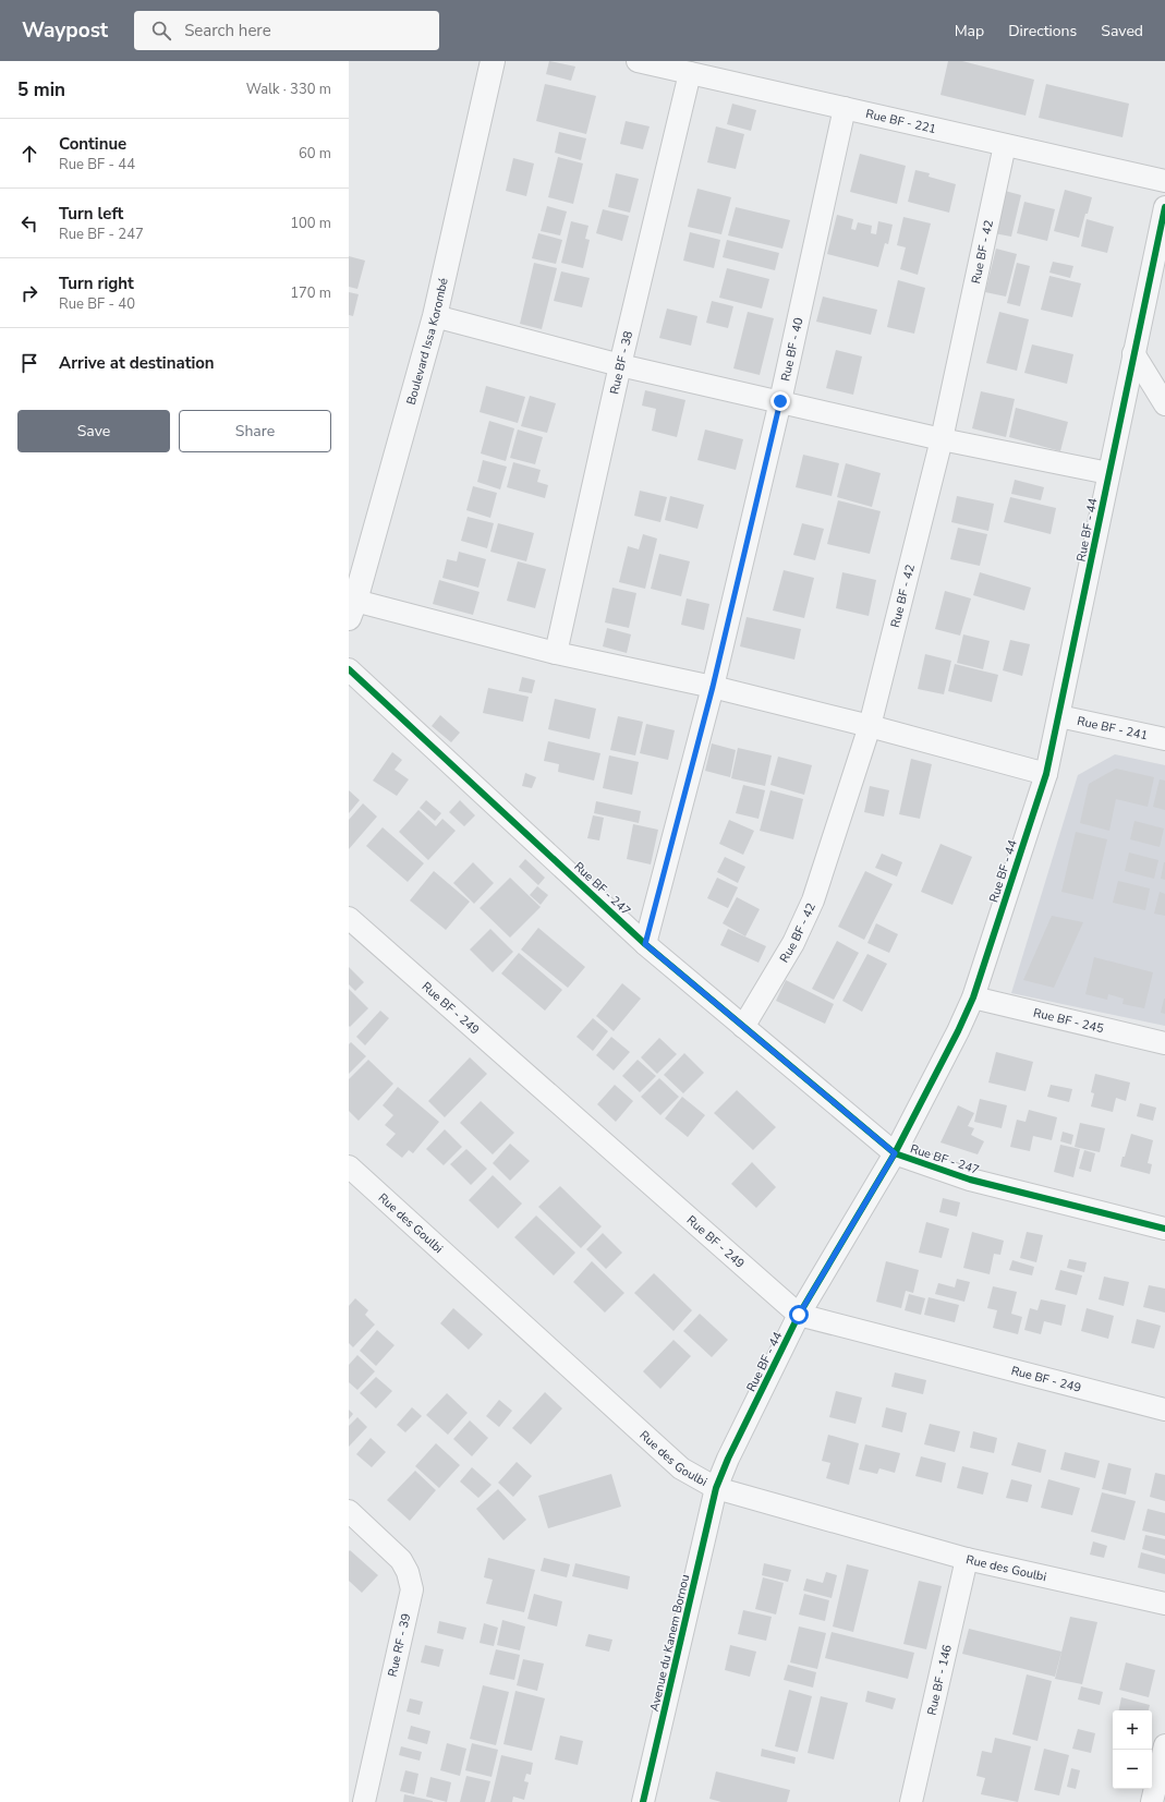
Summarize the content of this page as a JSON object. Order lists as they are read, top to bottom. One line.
{"streets":{"street":["Rue BF - 221","Rue BF - 42","Boulevard Issa Korombé","Rue BF - 40","Rue BF - 38","Rue BF - 44","Rue BF - 241","Rue BF - 247","Rue BF - 249","Rue BF - 245","Rue des Goulbi","Avenue du Kanem Bornou","Rue RF - 39","Rue BF - 146"]},"crossings":[["Rue BF - 221","Rue BF - 42"],["Rue BF - 221","Rue BF - 40"],["Rue BF - 221","Rue BF - 38"],["Rue BF - 42","Rue BF - 247"],["Rue BF - 40","Rue BF - 247"],["Rue BF - 44","Rue BF - 241"],["Rue BF - 44","Rue BF - 247"],["Rue BF - 44","Rue BF - 249"],["Rue BF - 44","Rue BF - 245"],["Rue BF - 44","Rue des Goulbi"],["Rue BF - 44","Avenue du Kanem Bornou"],["Rue des Goulbi","Avenue du Kanem Bornou"],["Rue des Goulbi","Rue BF - 146"]],"page":{"header":"Waypost","search":"Search here","nav":["Map","Directions","Saved"],"heading":["5 min","Walk · 330 m"],"list":[["Continue","Rue BF - 44","60 m"],["Turn left","Rue BF - 247","100 m"],["Turn right","Rue BF - 40","170 m"],"Arrive at destination"],"buttons":["Save","Share"],"map_buttons":["+","−"]}}
